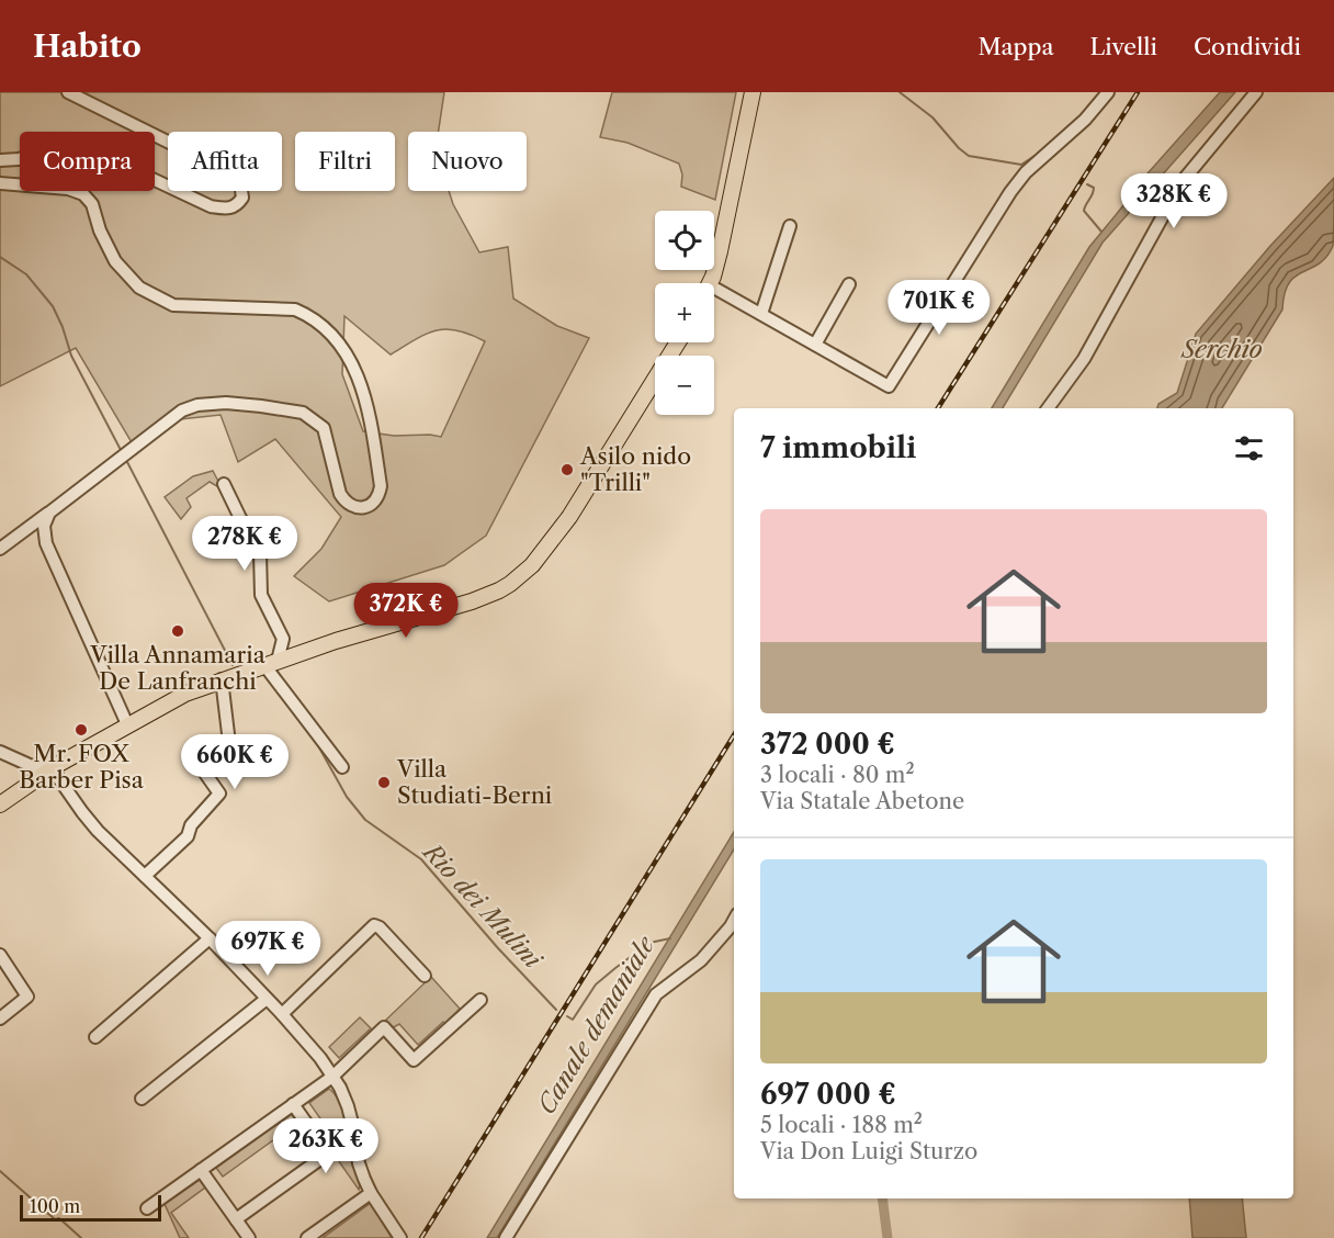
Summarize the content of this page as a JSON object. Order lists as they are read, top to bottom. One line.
{"water":["Serchio","Rio dei Mulini","Canale demaniale"],"places":["Asilo nido \"Trilli\"","Villa Annamaria De Lanfranchi","Mr. FOX Barber Pisa","Villa Studiati-Berni"],"scale_bar":"100 m","page":{"header":"Habito","nav":["Mappa","Livelli","Condividi"],"chip":["Compra","Affitta","Filtri","Nuovo"],"price":["328K €","701K €","278K €","372K €","660K €","697K €","263K €"],"map_buttons":["+","−"],"heading":"7 immobili","list":[{"name":"372 000 €","note":"3 locali · 80 m² · Via Statale Abetone"},{"name":"697 000 €","note":"5 locali · 188 m² · Via Don Luigi Sturzo"}],"scale":"100 m"}}
